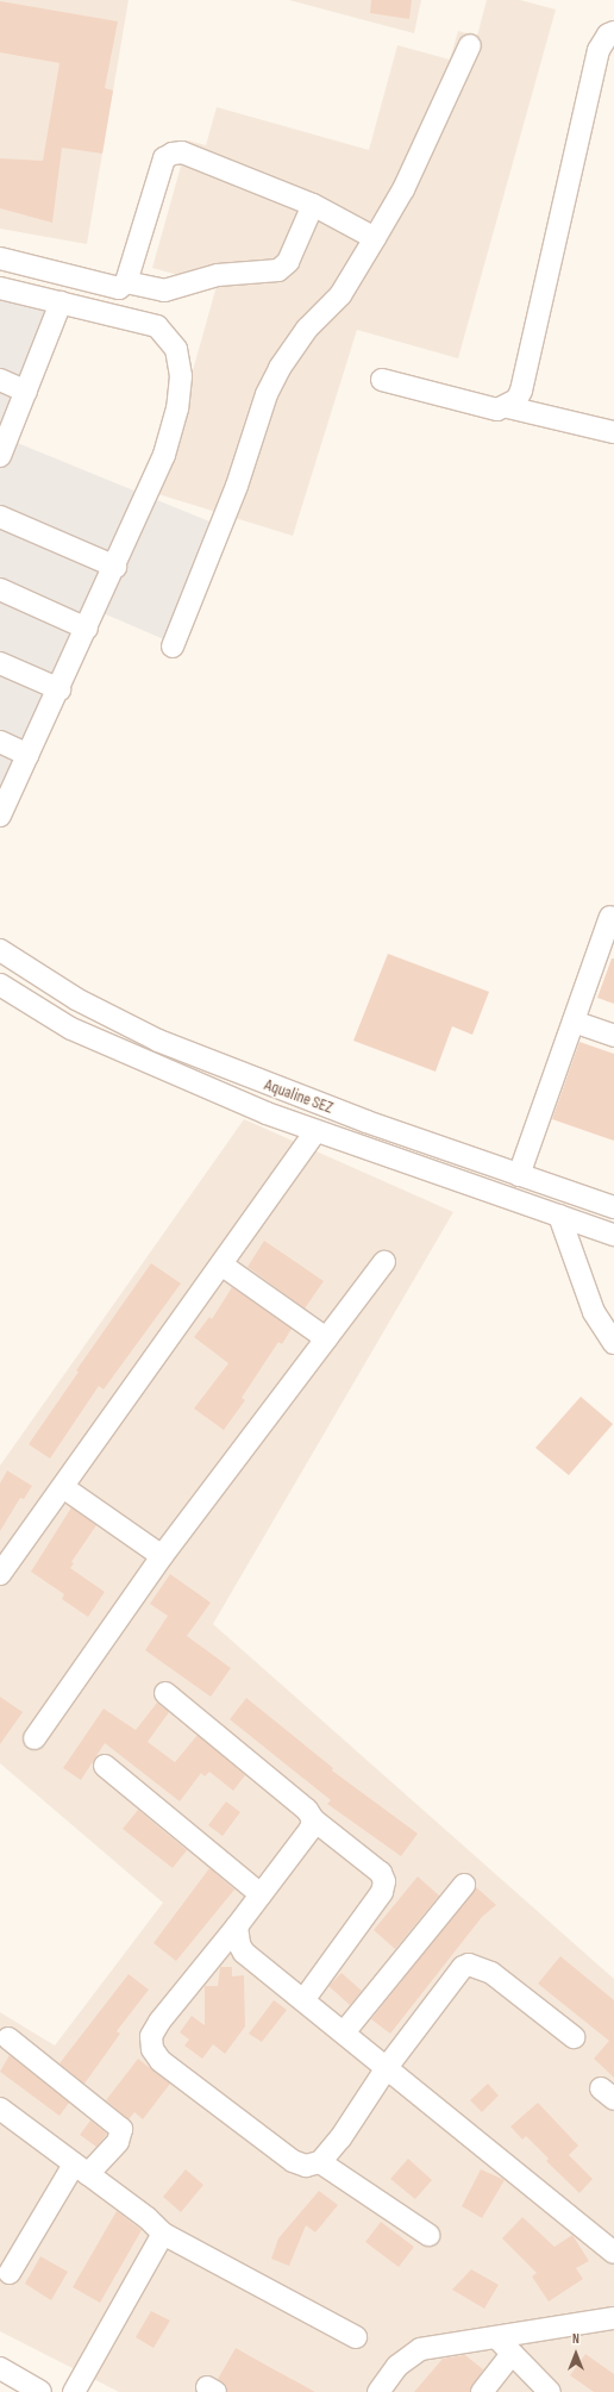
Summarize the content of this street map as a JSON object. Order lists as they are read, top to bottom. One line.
{"streets":{"street":["Aqualine SEZ"]},"north":"top"}
